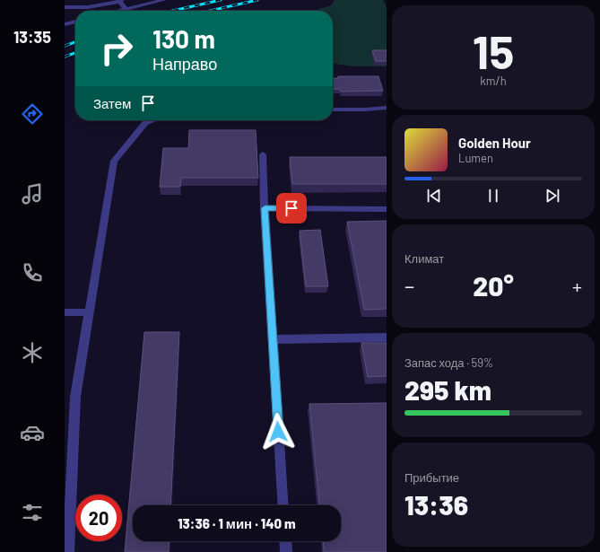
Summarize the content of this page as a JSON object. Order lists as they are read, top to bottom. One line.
{"page":{"tabs":"13:35","tile":[["15","km/h"],"Климат",["Запас хода · 59%","295 km"],["Прибытие","13:36"]],"turn":["130 m","Направо"],"then":"Затем","song":["Golden Hour","Lumen"],"heat":["−","20°","+"],"limit":"20","trip":"13:36 · 1 мин · 140 m"}}
